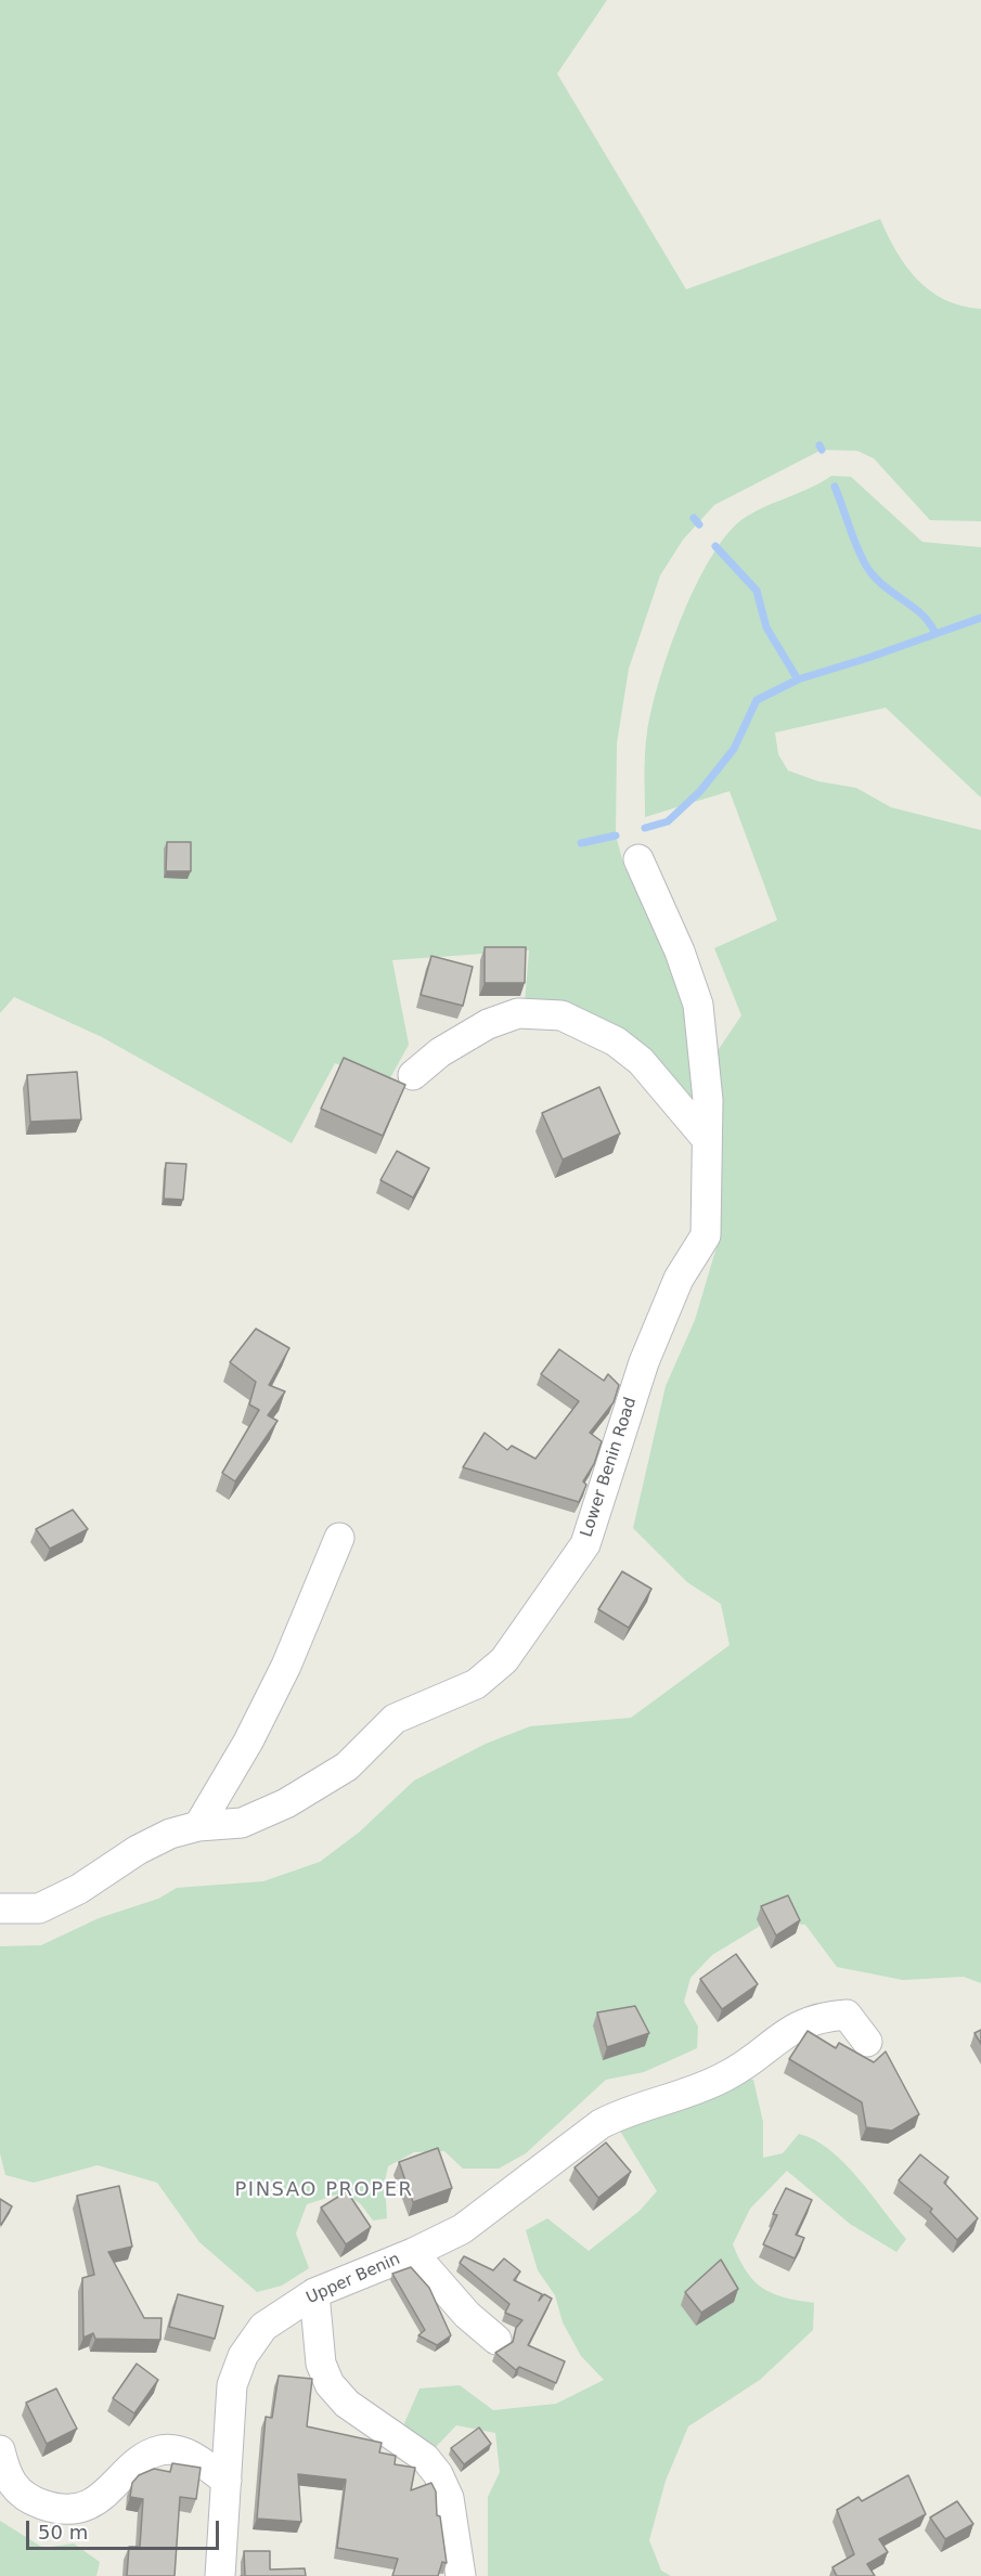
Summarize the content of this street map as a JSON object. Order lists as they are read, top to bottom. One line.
{"streets":{"street":["Lower Benin Road","Upper Benin"]},"districts":["PINSAO PROPER"],"scale_bar":"50 m"}
